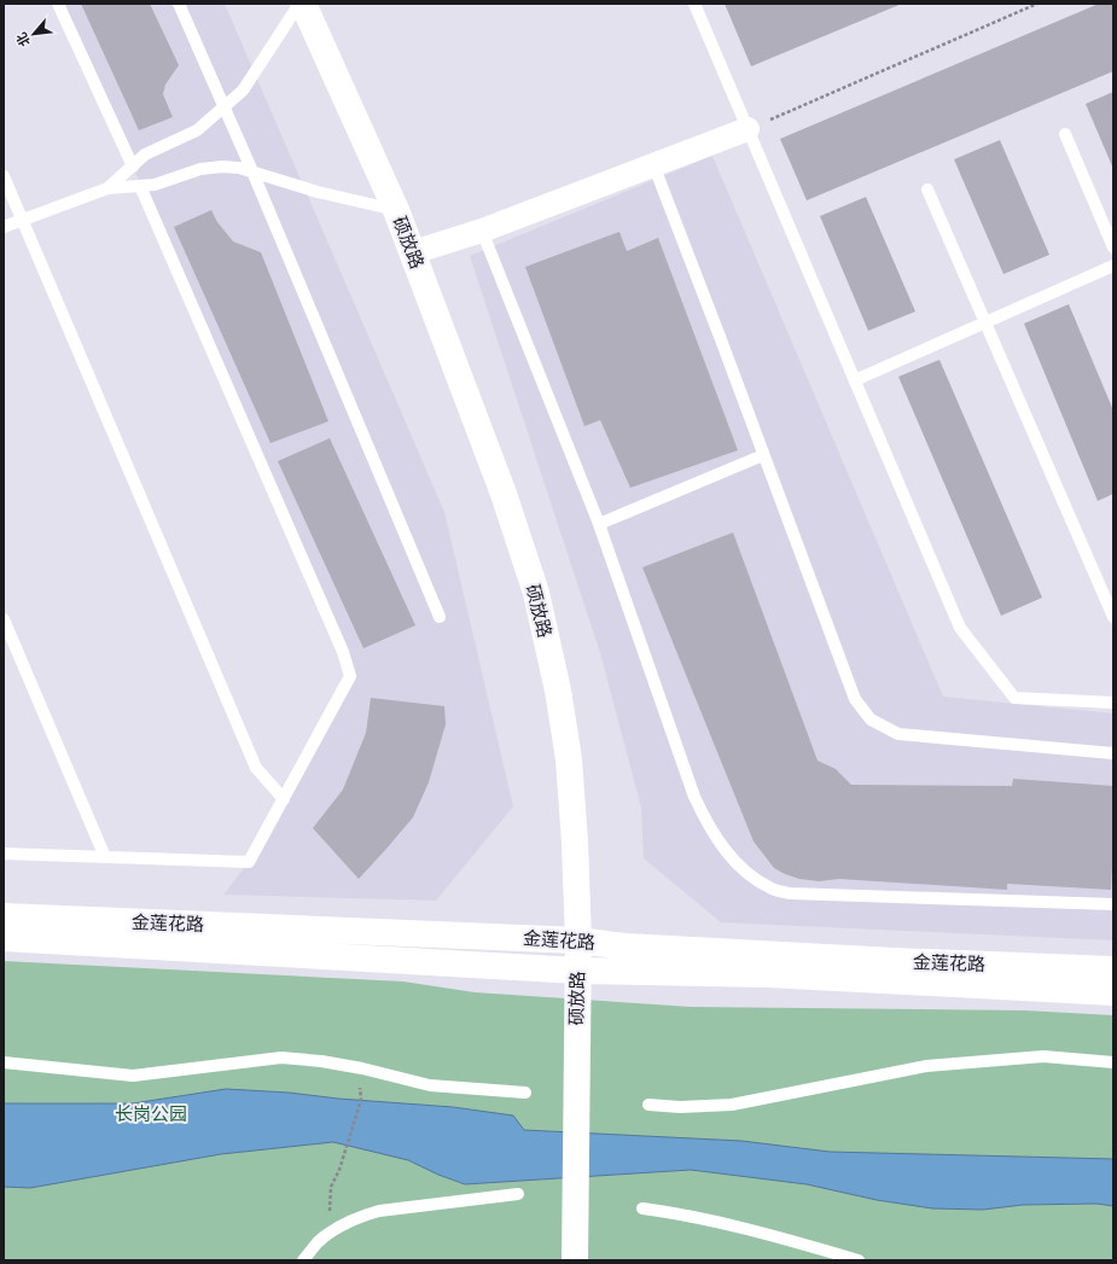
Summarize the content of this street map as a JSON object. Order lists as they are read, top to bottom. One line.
{"streets":{"street":["硕放路","金莲花路"]},"crossings":[["硕放路","金莲花路"]],"parks":["长岗公园"],"north":"bottom left"}
